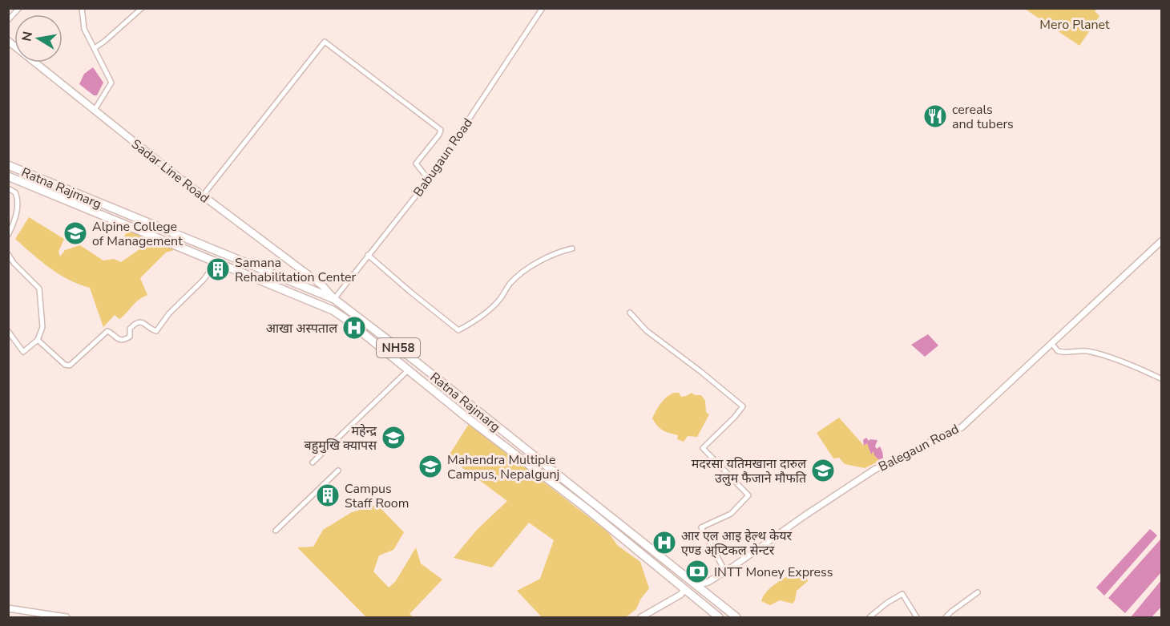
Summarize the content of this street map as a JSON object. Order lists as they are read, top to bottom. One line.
{"streets":{"highway":["Ratna Rajmarg","NH58"],"main road":["Sadar Line Road"],"street":["Babugaun Road","Balegaun Road"]},"crossings":[["Babugaun Road","Sadar Line Road"],["Babugaun Road","Ratna Rajmarg"],["Sadar Line Road","Ratna Rajmarg"],["Ratna Rajmarg","Balegaun Road"]],"parks":["Mero Planet"],"places":{"restaurant":["cereals and tubers"],"school or university":["Alpine College of Management","महेन्द्र बहुमुखि क्यापस","Mahendra Multiple Campus, Nepalgunj","मदरसा यतिमखाना दारुल उलुम फैजाने माैफति"],"building":["Samana Rehabilitation Center","Campus Staff Room"],"hospital":["आखा अस्पताल","आर एल आइ हेल्थ केयर एण्ड अ्प्टिकल सेन्टर"],"bank":["INTT Money Express"]},"north":"left"}
